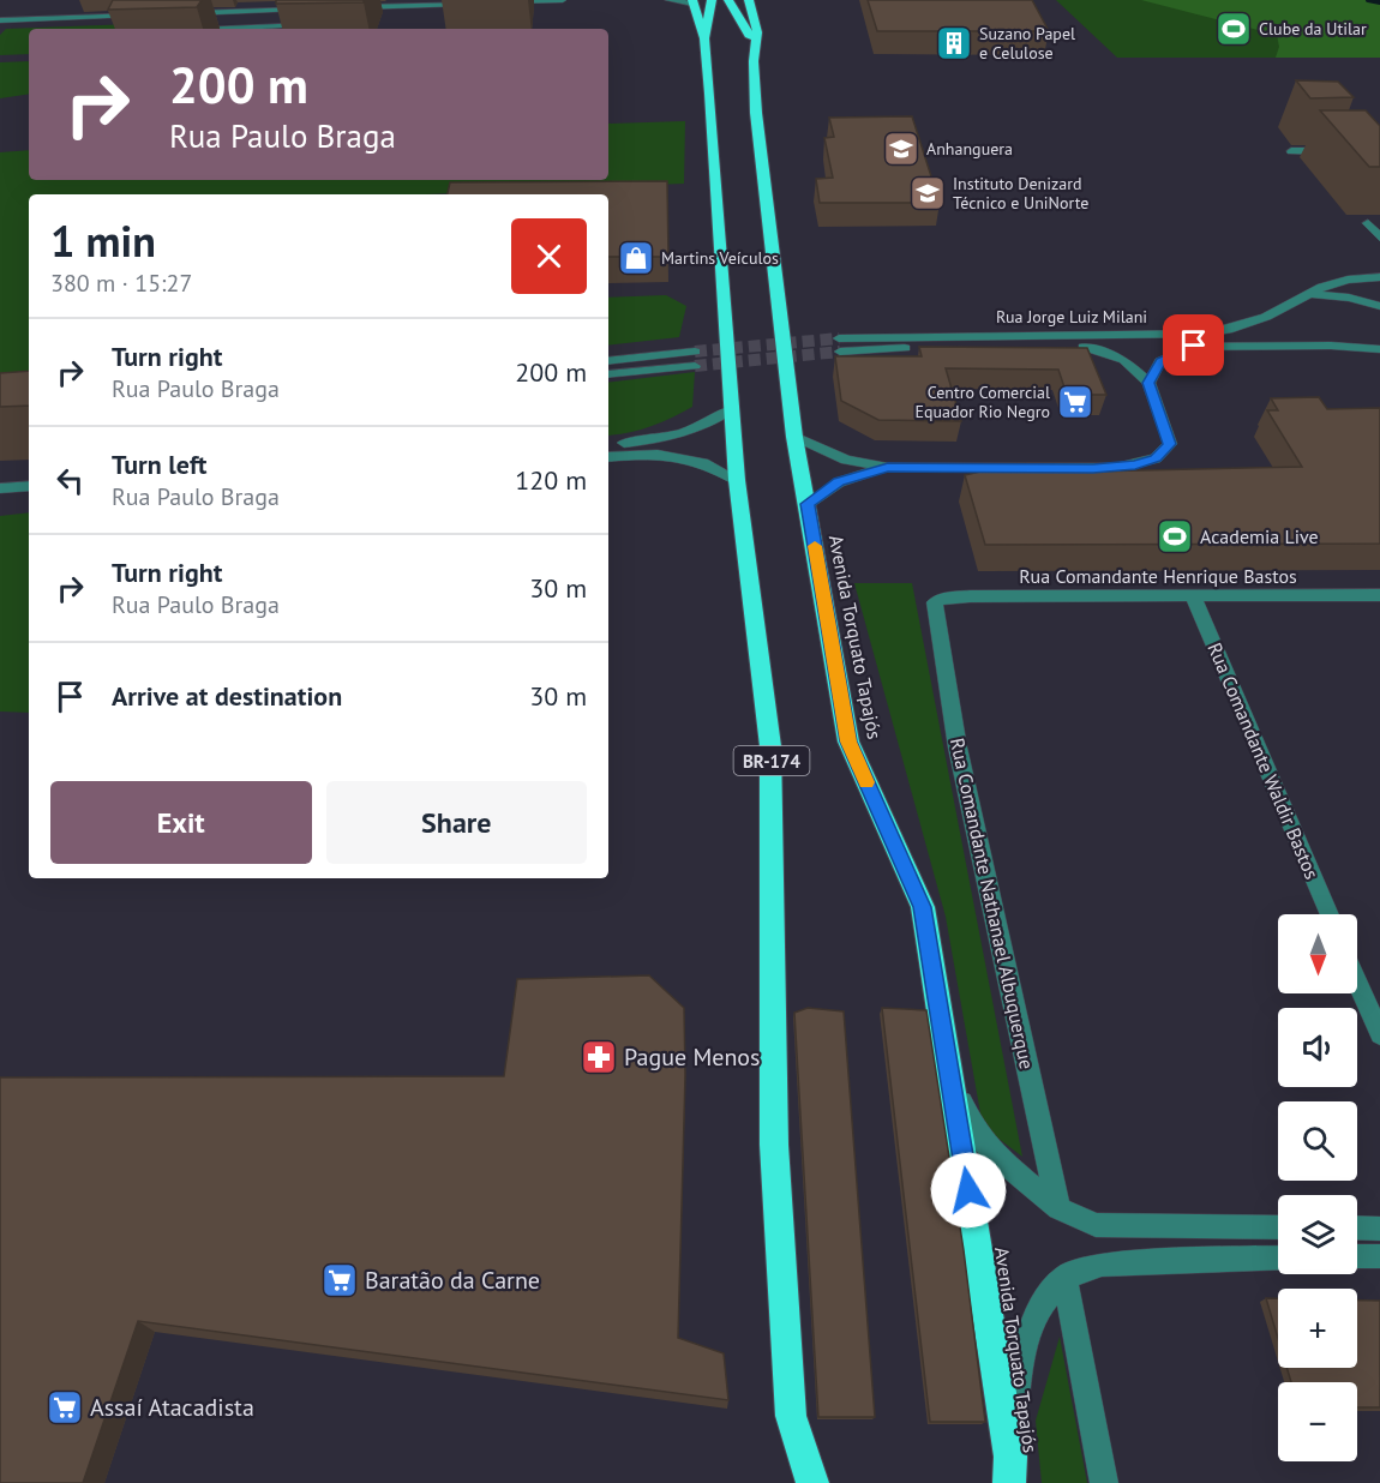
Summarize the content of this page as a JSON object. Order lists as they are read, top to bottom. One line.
{"streets":{"highway":["Avenida Torquato Tapajós","BR-174"],"street":["Rua Jorge Luiz Milani","Rua Comandante Henrique Bastos","Rua Comandante Waldir Bastos","Rua Comandante Nathanael Albuquerque"]},"crossings":[["Rua Comandante Henrique Bastos","Rua Comandante Waldir Bastos"],["Rua Comandante Henrique Bastos","Rua Comandante Nathanael Albuquerque"]],"places":{"sports":["Clube da Utilar","Academia Live"],"building":["Suzano Papel e Celulose"],"school or university":["Anhanguera","Instituto Denizard Técnico e UniNorte"],"shop":["Martins Veículos"],"supermarket":["Centro Comercial Equador Rio Negro","Baratão da Carne","Assaí Atacadista"],"pharmacy":["Pague Menos"]},"north":"bottom","page":{"turn":["200 m","Rua Paulo Braga"],"heading":["1 min","380 m · 15:27"],"list":[{"name":"Turn right","note":"Rua Paulo Braga","value":"200 m"},{"name":"Turn left","note":"Rua Paulo Braga","value":"120 m"},{"name":"Turn right","note":"Rua Paulo Braga","value":"30 m"},{"name":"Arrive at destination","value":"30 m"}],"buttons":["Exit","Share"],"map_buttons":["+","−"]}}
